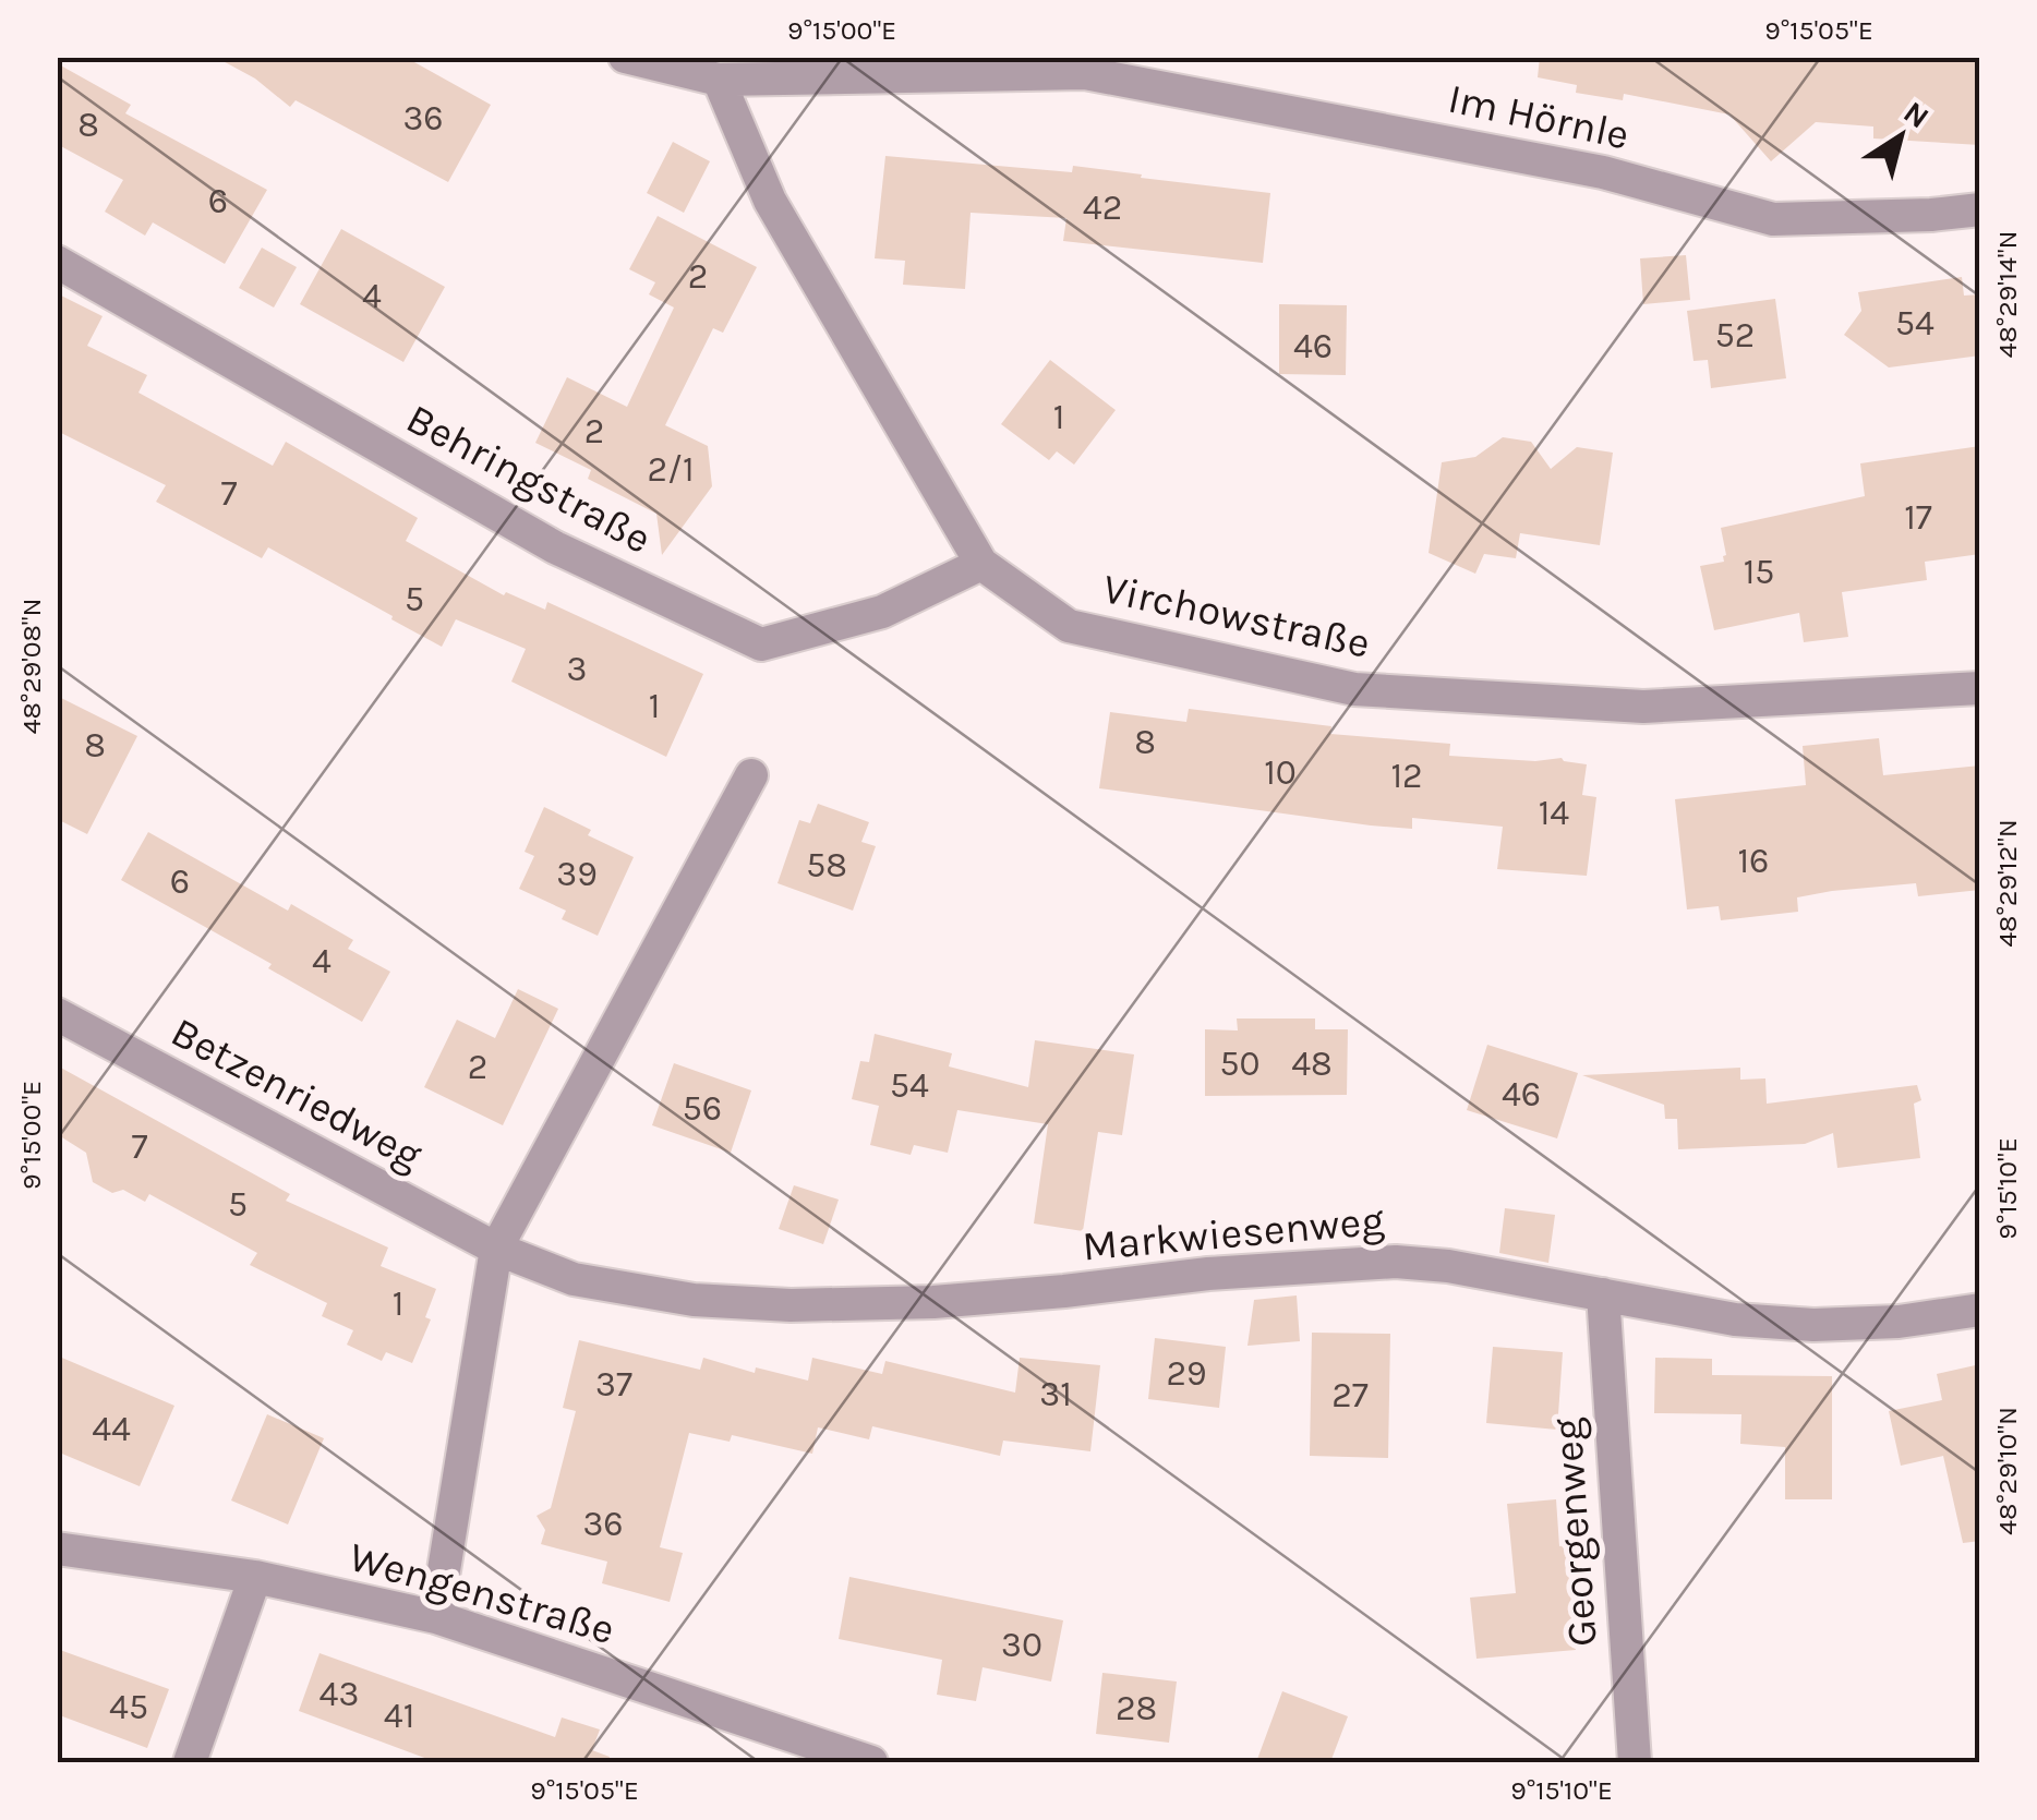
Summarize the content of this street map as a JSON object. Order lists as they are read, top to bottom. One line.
{"streets":{"street":["Im Hörnle","Behringstraße","Virchowstraße","Betzenriedweg","Markwiesenweg","Georgenweg","Wengenstraße"]},"crossings":[["Im Hörnle","Virchowstraße"],["Behringstraße","Virchowstraße"],["Betzenriedweg","Markwiesenweg"],["Markwiesenweg","Georgenweg"]],"house_numbers":["36","8","6","42","2","4","54","52","46","1","2","2/1","7","17","15","5","3","1","8","8","10","12","14","16","58","39","6","4","50","48","2","54","46","56","7","5","1","29","37","31","27","44","36","30","43","45","28","41"],"north":"top right","coordinates":["9°15'00\"E","9°15'05\"E","48°29'14\"N","48°29'08\"N","48°29'12\"N","9°15'10\"E","48°29'10\"N"]}
